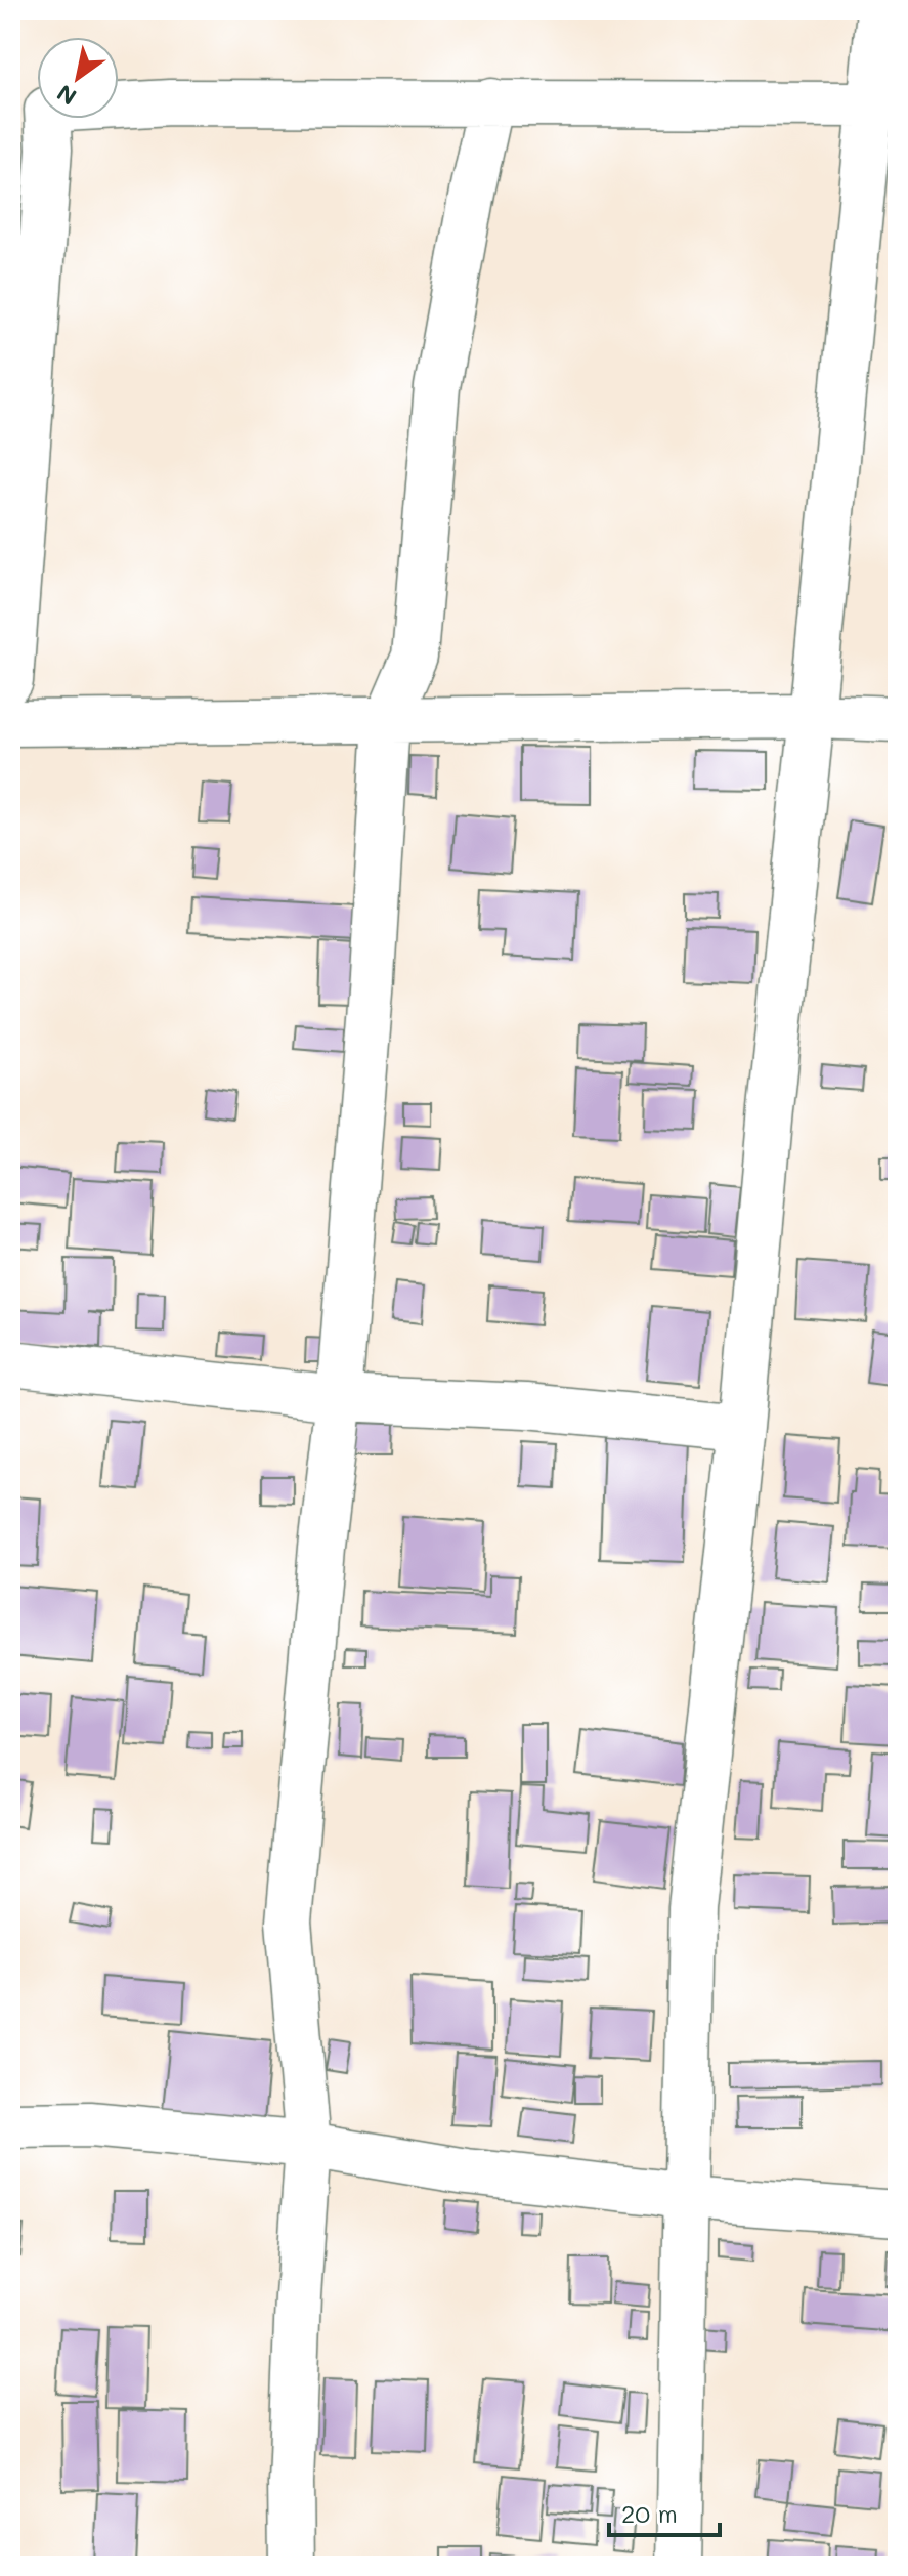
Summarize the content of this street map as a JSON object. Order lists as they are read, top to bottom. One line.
{"scale_bar":"20 m","north":"bottom left"}
